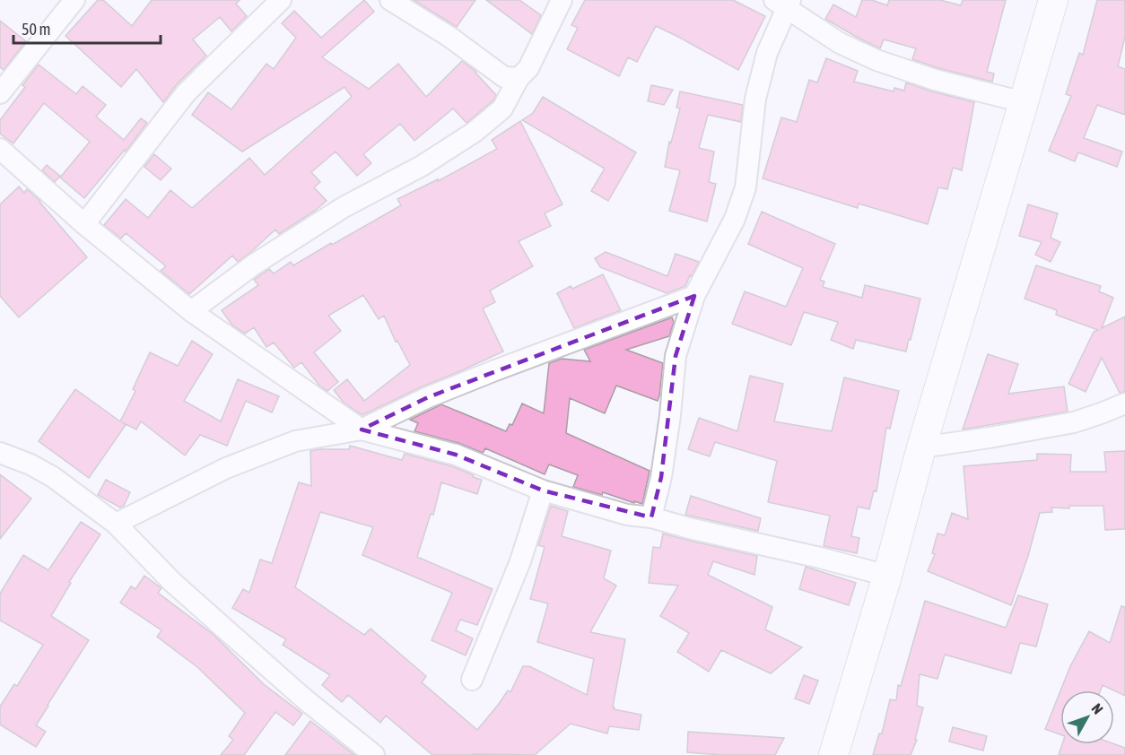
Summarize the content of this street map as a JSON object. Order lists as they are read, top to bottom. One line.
{"scale_bar":"50 m","north":"top right"}
